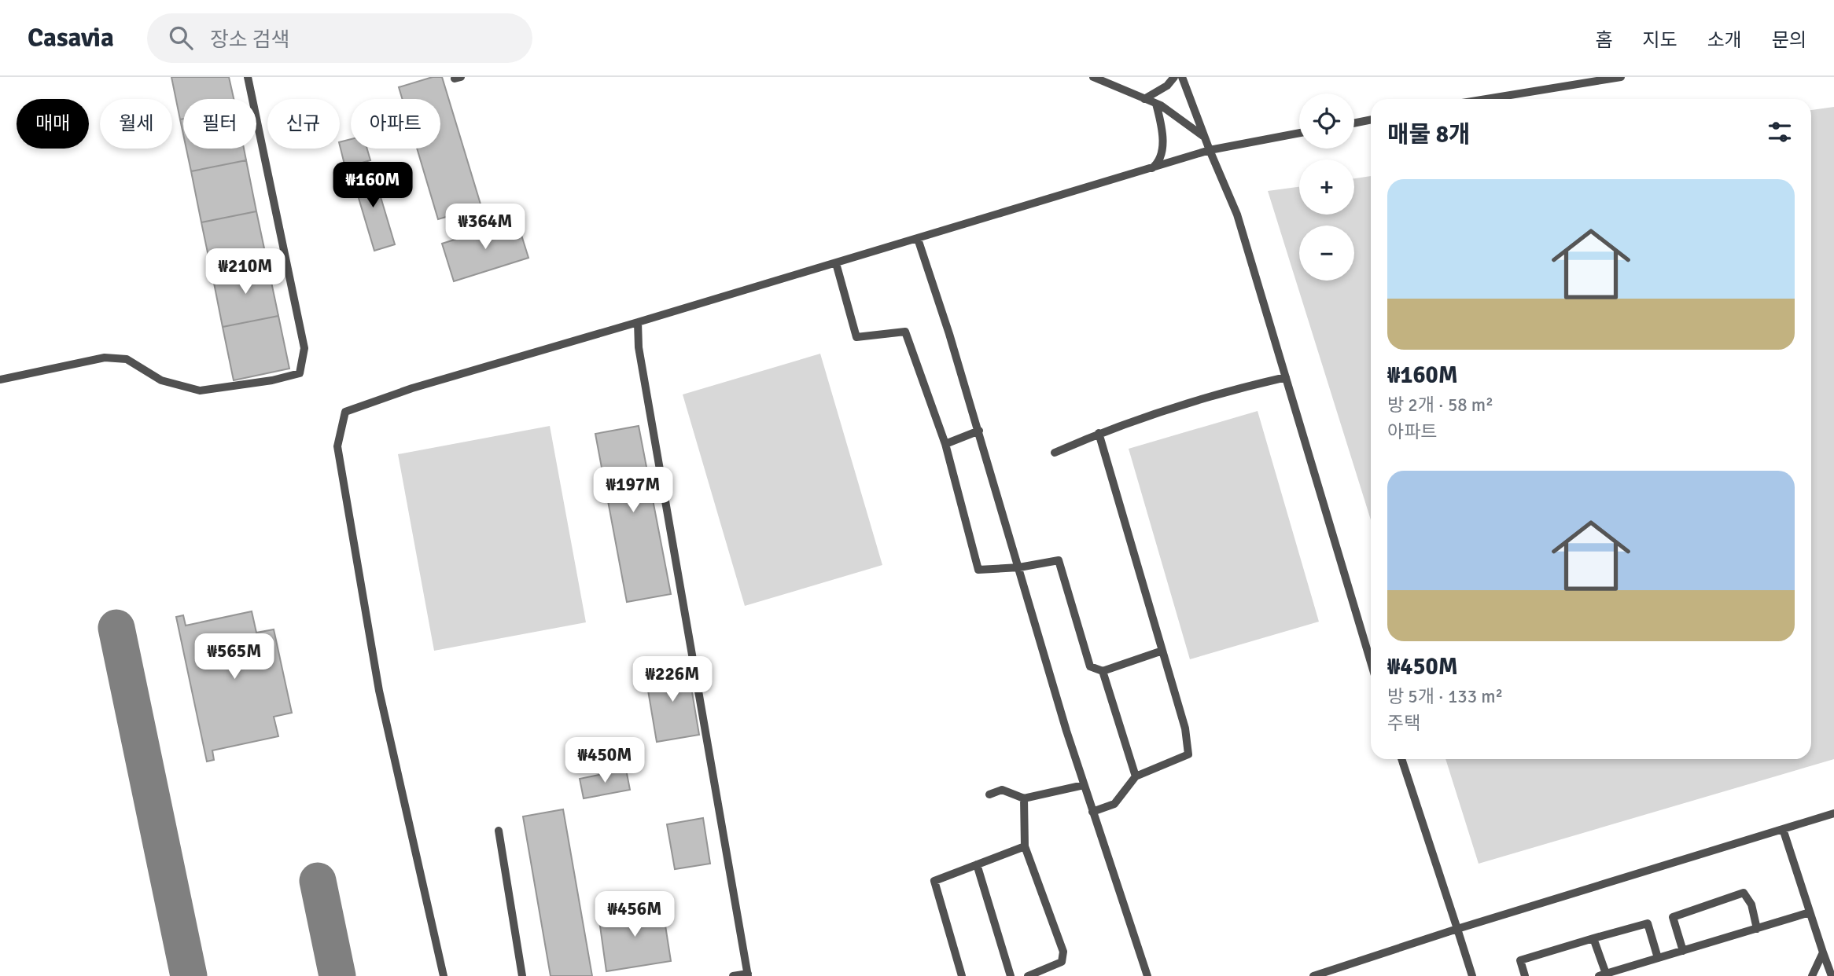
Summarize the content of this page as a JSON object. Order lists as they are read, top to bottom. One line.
{"page":{"header":"Casavia","search":"장소 검색","nav":["홈","지도","소개","문의"],"map_buttons":["+","−"],"chip":["매매","월세","필터","신규","아파트"],"heading":"매물 8개","price":["₩160M","₩364M","₩210M","₩197M","₩565M","₩226M","₩450M","₩456M"],"list":[{"name":"₩160M","note":"방 2개 · 58 m² · 아파트"},{"name":"₩450M","note":"방 5개 · 133 m² · 주택"}]}}
